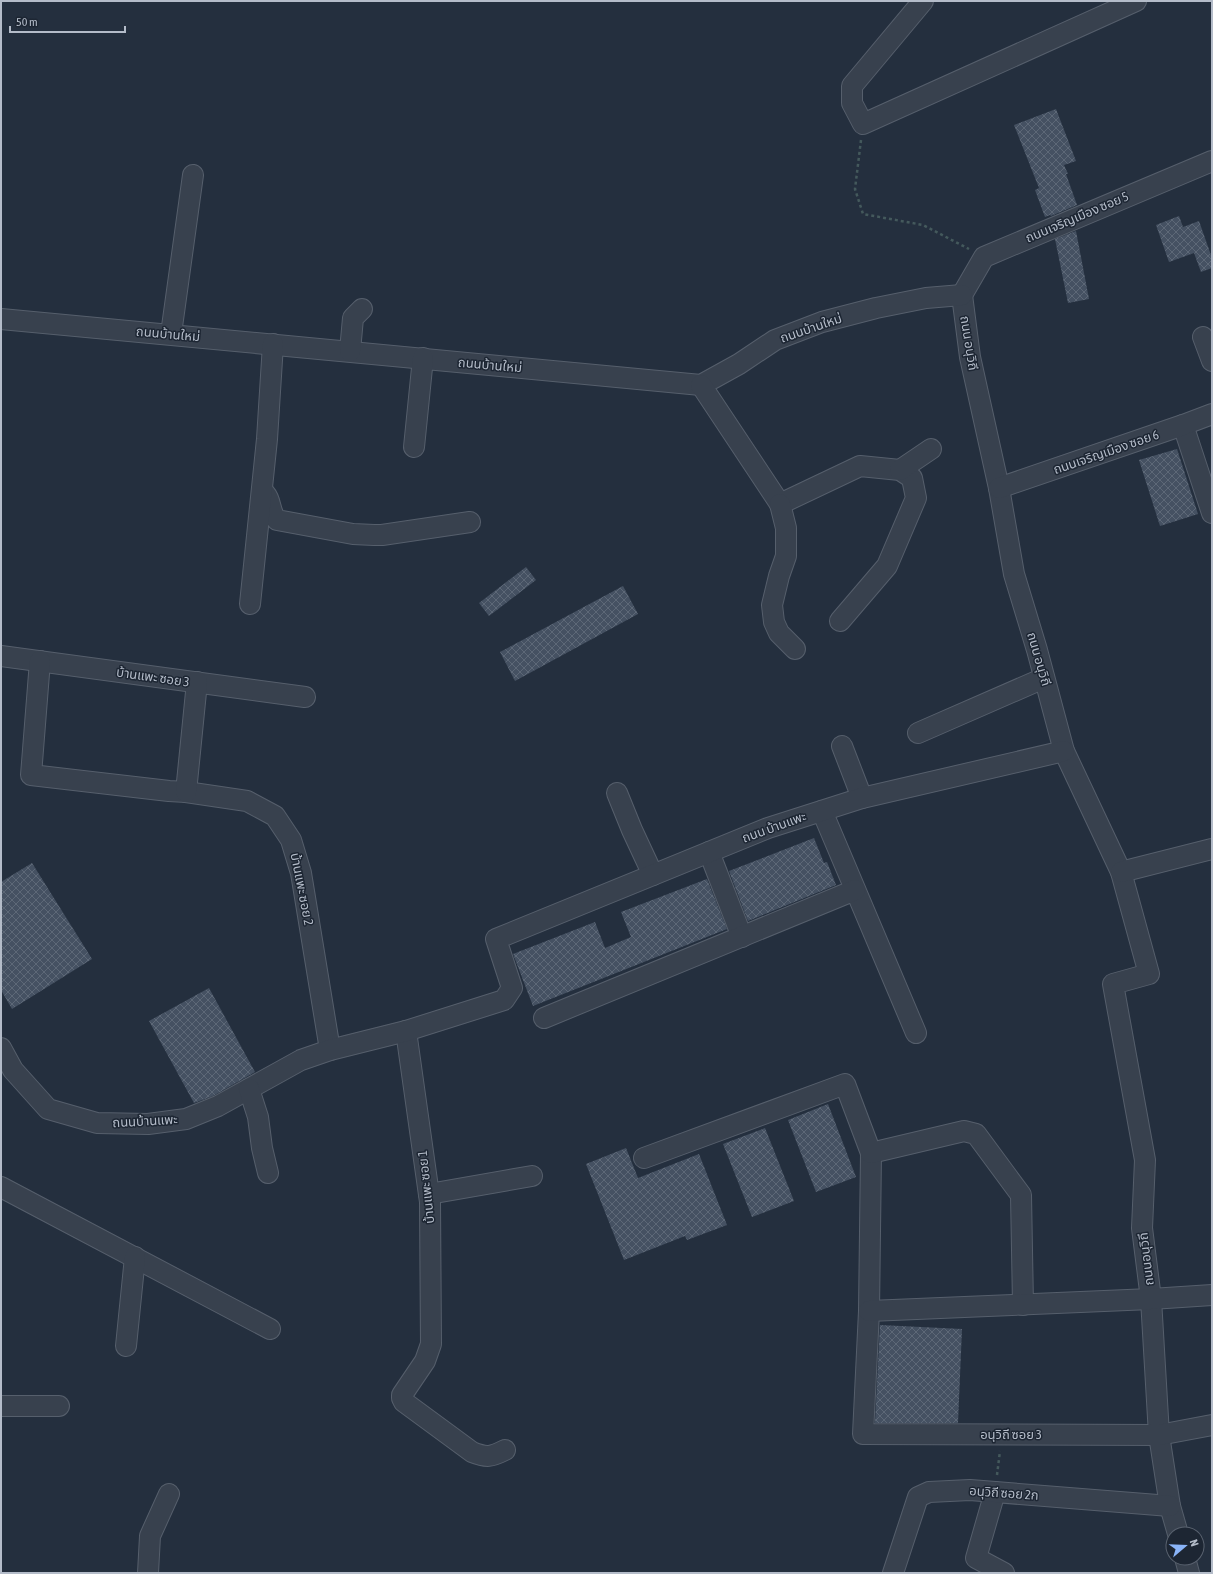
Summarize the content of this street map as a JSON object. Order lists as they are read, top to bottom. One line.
{"streets":{"street":["ถนนเจริญเมือง ซอย 5","ถนนบ้านใหม่","ถนน อนุวิถี","ถนนเจริญเมือง ซอย 6","บ้านแพะ ซอย 3","ถนน บ้านแพะ","บ้านแพะ ซอย 2","ถนนบ้านแพะ","บ้านแพะ ซอย 1","ถนนอนุวิถี","อนุวิถี ซอย 3","อนุวิถี ซอย 2ก"]},"crossings":[["ถนนบ้านใหม่","ถนน อนุวิถี"],["ถนน อนุวิถี","ถนนเจริญเมือง ซอย 6"],["ถนน อนุวิถี","ถนน บ้านแพะ"],["ถนน อนุวิถี","ถนนอนุวิถี"],["บ้านแพะ ซอย 3","บ้านแพะ ซอย 2"],["ถนน บ้านแพะ","ถนนบ้านแพะ"],["บ้านแพะ ซอย 2","ถนนบ้านแพะ"],["ถนนบ้านแพะ","บ้านแพะ ซอย 1"],["ถนนอนุวิถี","อนุวิถี ซอย 3"],["ถนนอนุวิถี","อนุวิถี ซอย 2ก"]],"scale_bar":"50 m","north":"right"}
